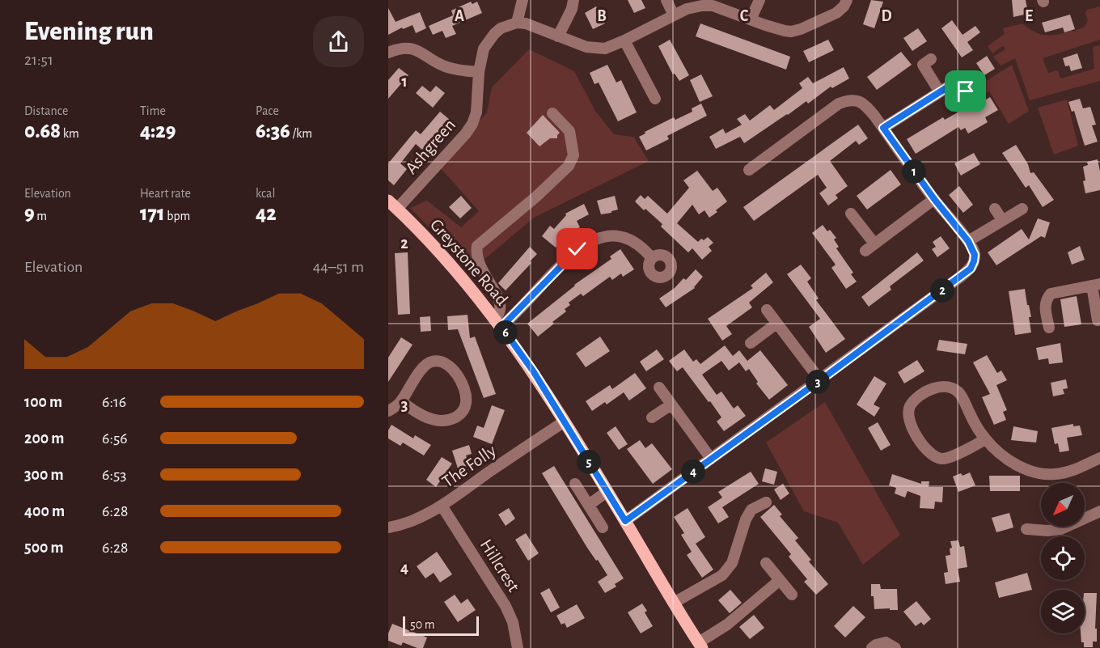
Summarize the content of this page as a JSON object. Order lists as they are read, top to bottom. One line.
{"streets":{"main road":["Greystone Road"],"street":["Ashgreen","The Folly","Hillcrest"]},"crossings":[["Ashgreen","Greystone Road"],["Greystone Road","The Folly"],["The Folly","Hillcrest"]],"scale_bar":"50 m","north":"bottom left","page":{"heading":["Evening run","21:51"],"stats":[["Distance","0.68 km"],["Time","4:29"],["Pace","6:36 /km"],["Elevation","9 m"],["Heart rate","171 bpm"],["kcal","42"]],"pins":["1","2","6","3","5","4"],"chart":["Elevation","44–51 m"],"list":[{"name":"100 m","note":"6:16"},{"name":"200 m","note":"6:56"},{"name":"300 m","note":"6:53"},{"name":"400 m","note":"6:28"},{"name":"500 m","note":"6:28"}],"scale":"50 m"},"grid":{"columns":["A","B","C","D","E"],"rows":["1","2","3","4"]}}
